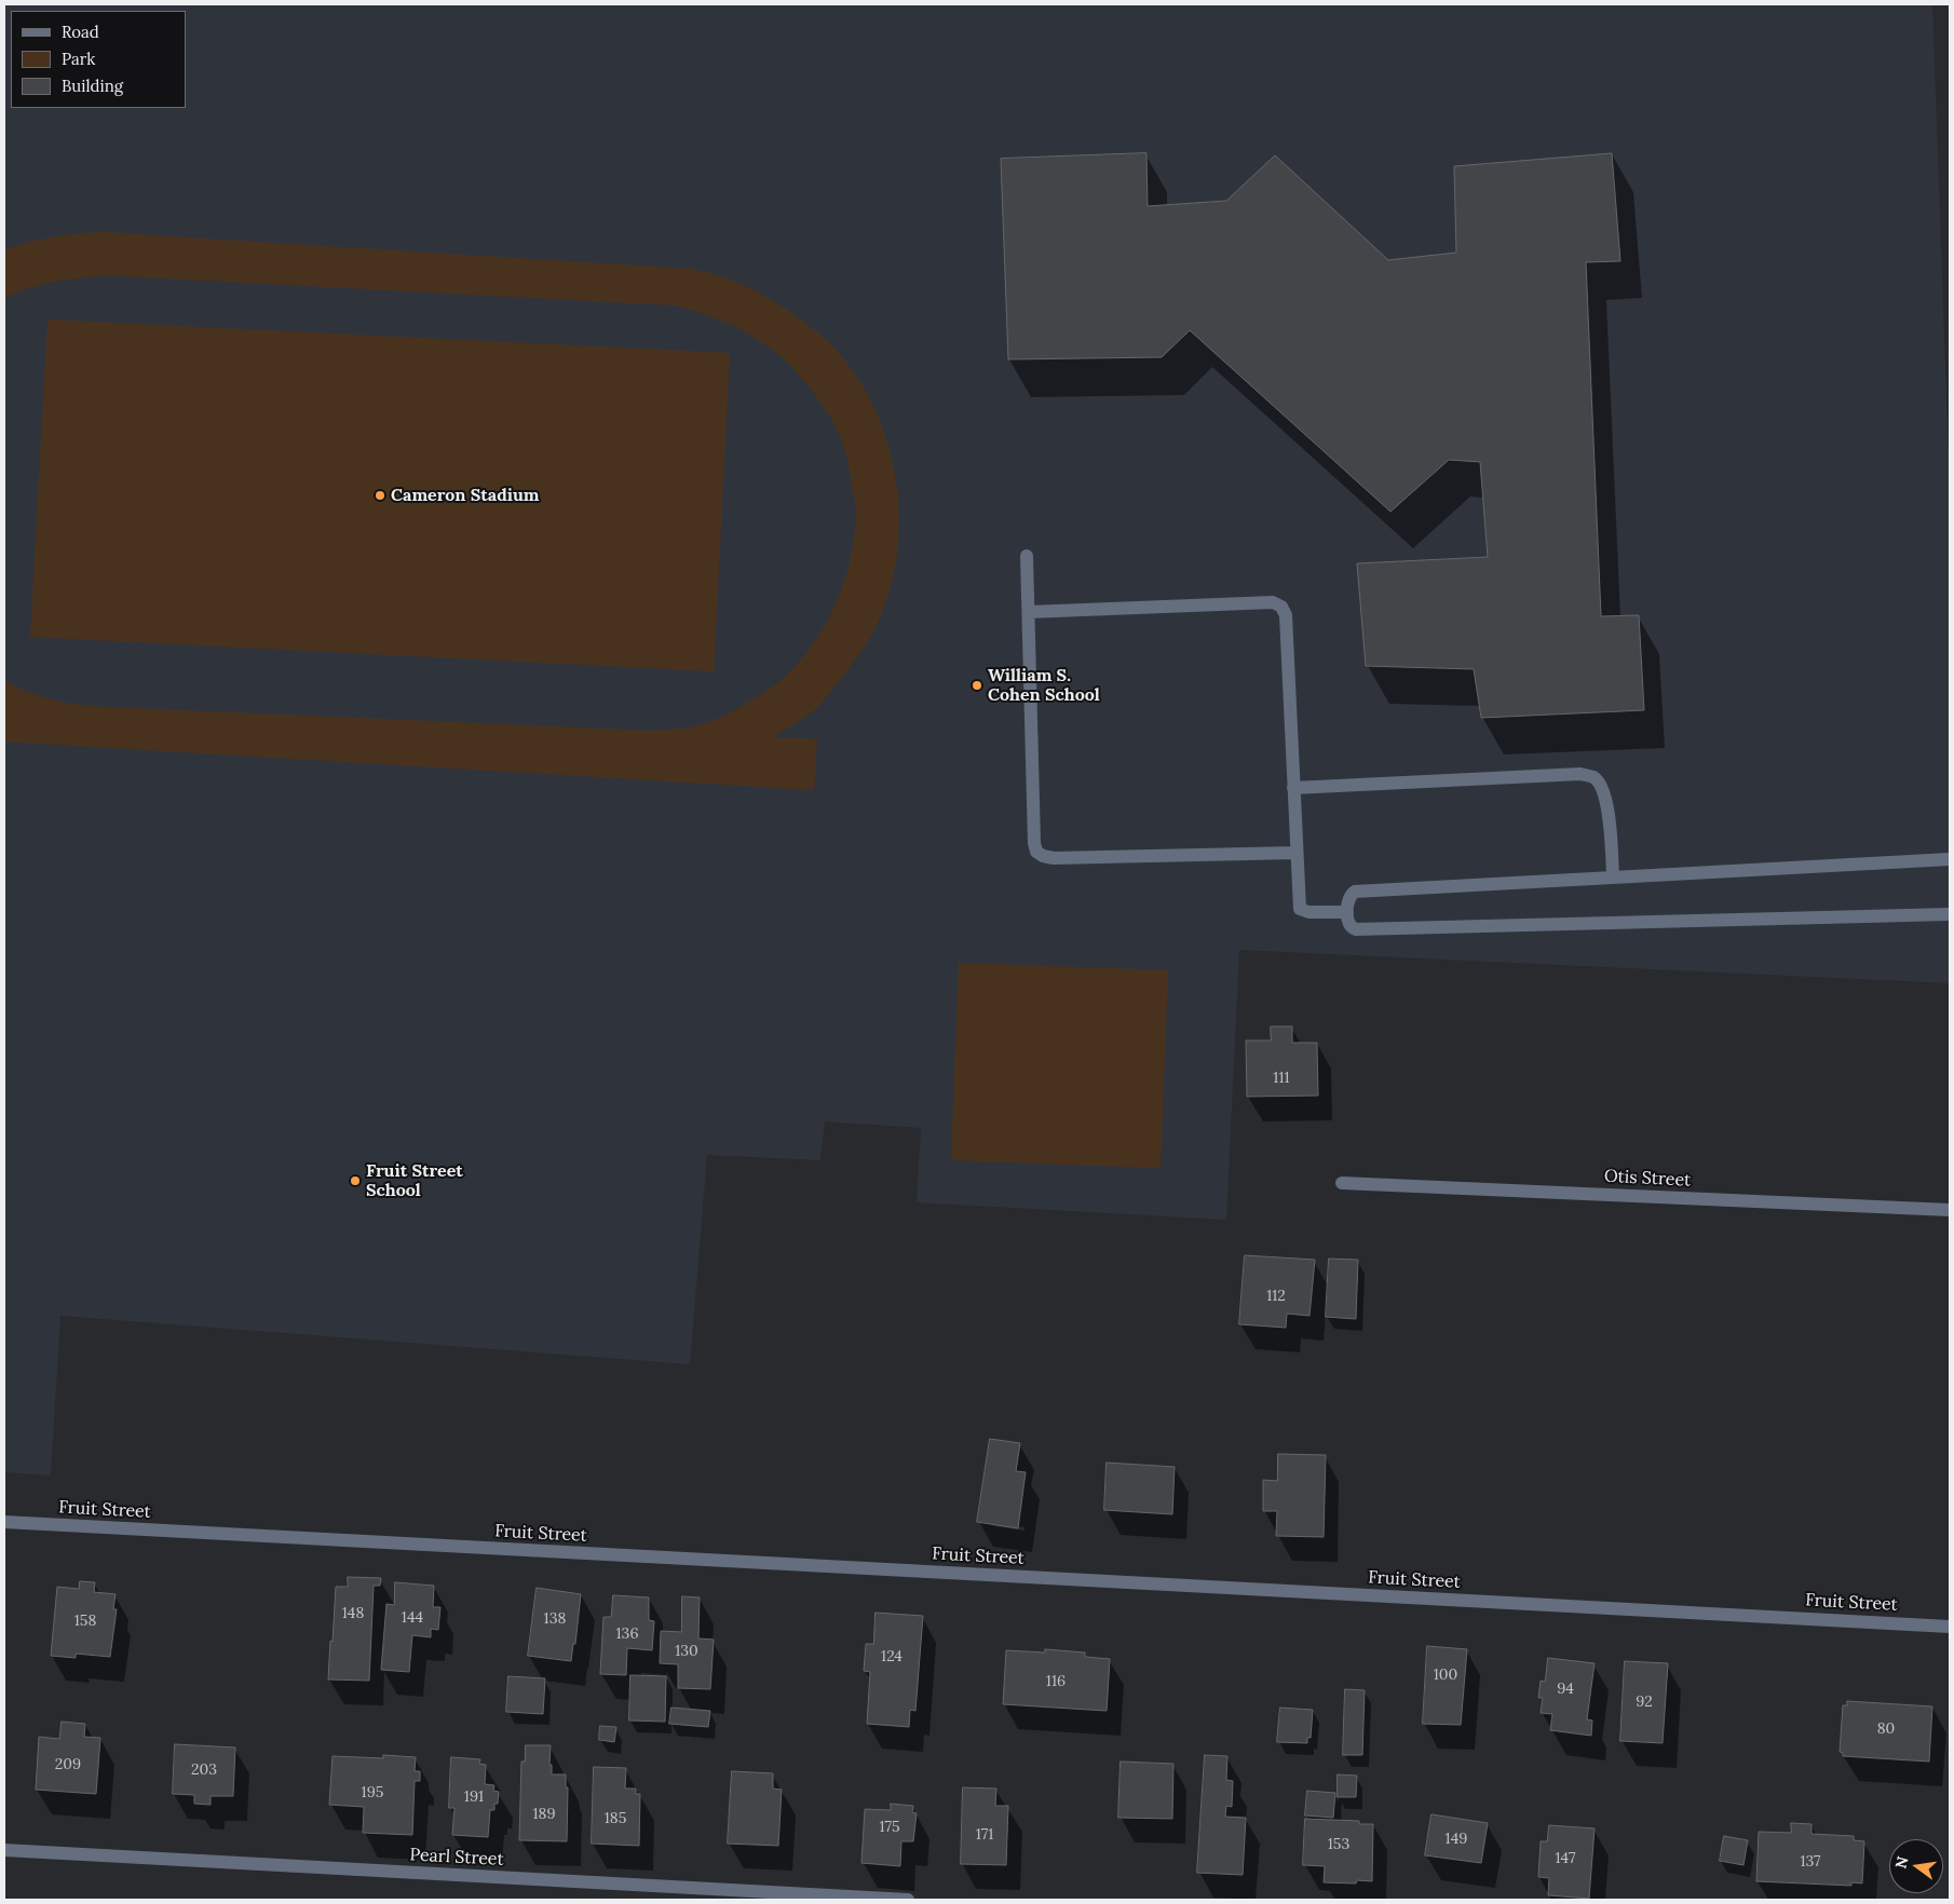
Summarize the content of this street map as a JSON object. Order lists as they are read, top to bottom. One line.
{"streets":{"street":["Otis Street","Fruit Street","Pearl Street"]},"places":["Cameron Stadium","William S. Cohen School","Fruit Street School"],"house_numbers":["111","112","148","144","138","158","136","130","124","100","116","94","92","80","209","203","195","191","189","185","175","171","149","153","147","137"],"legend":["Road","Park","Building"],"north":"left"}
